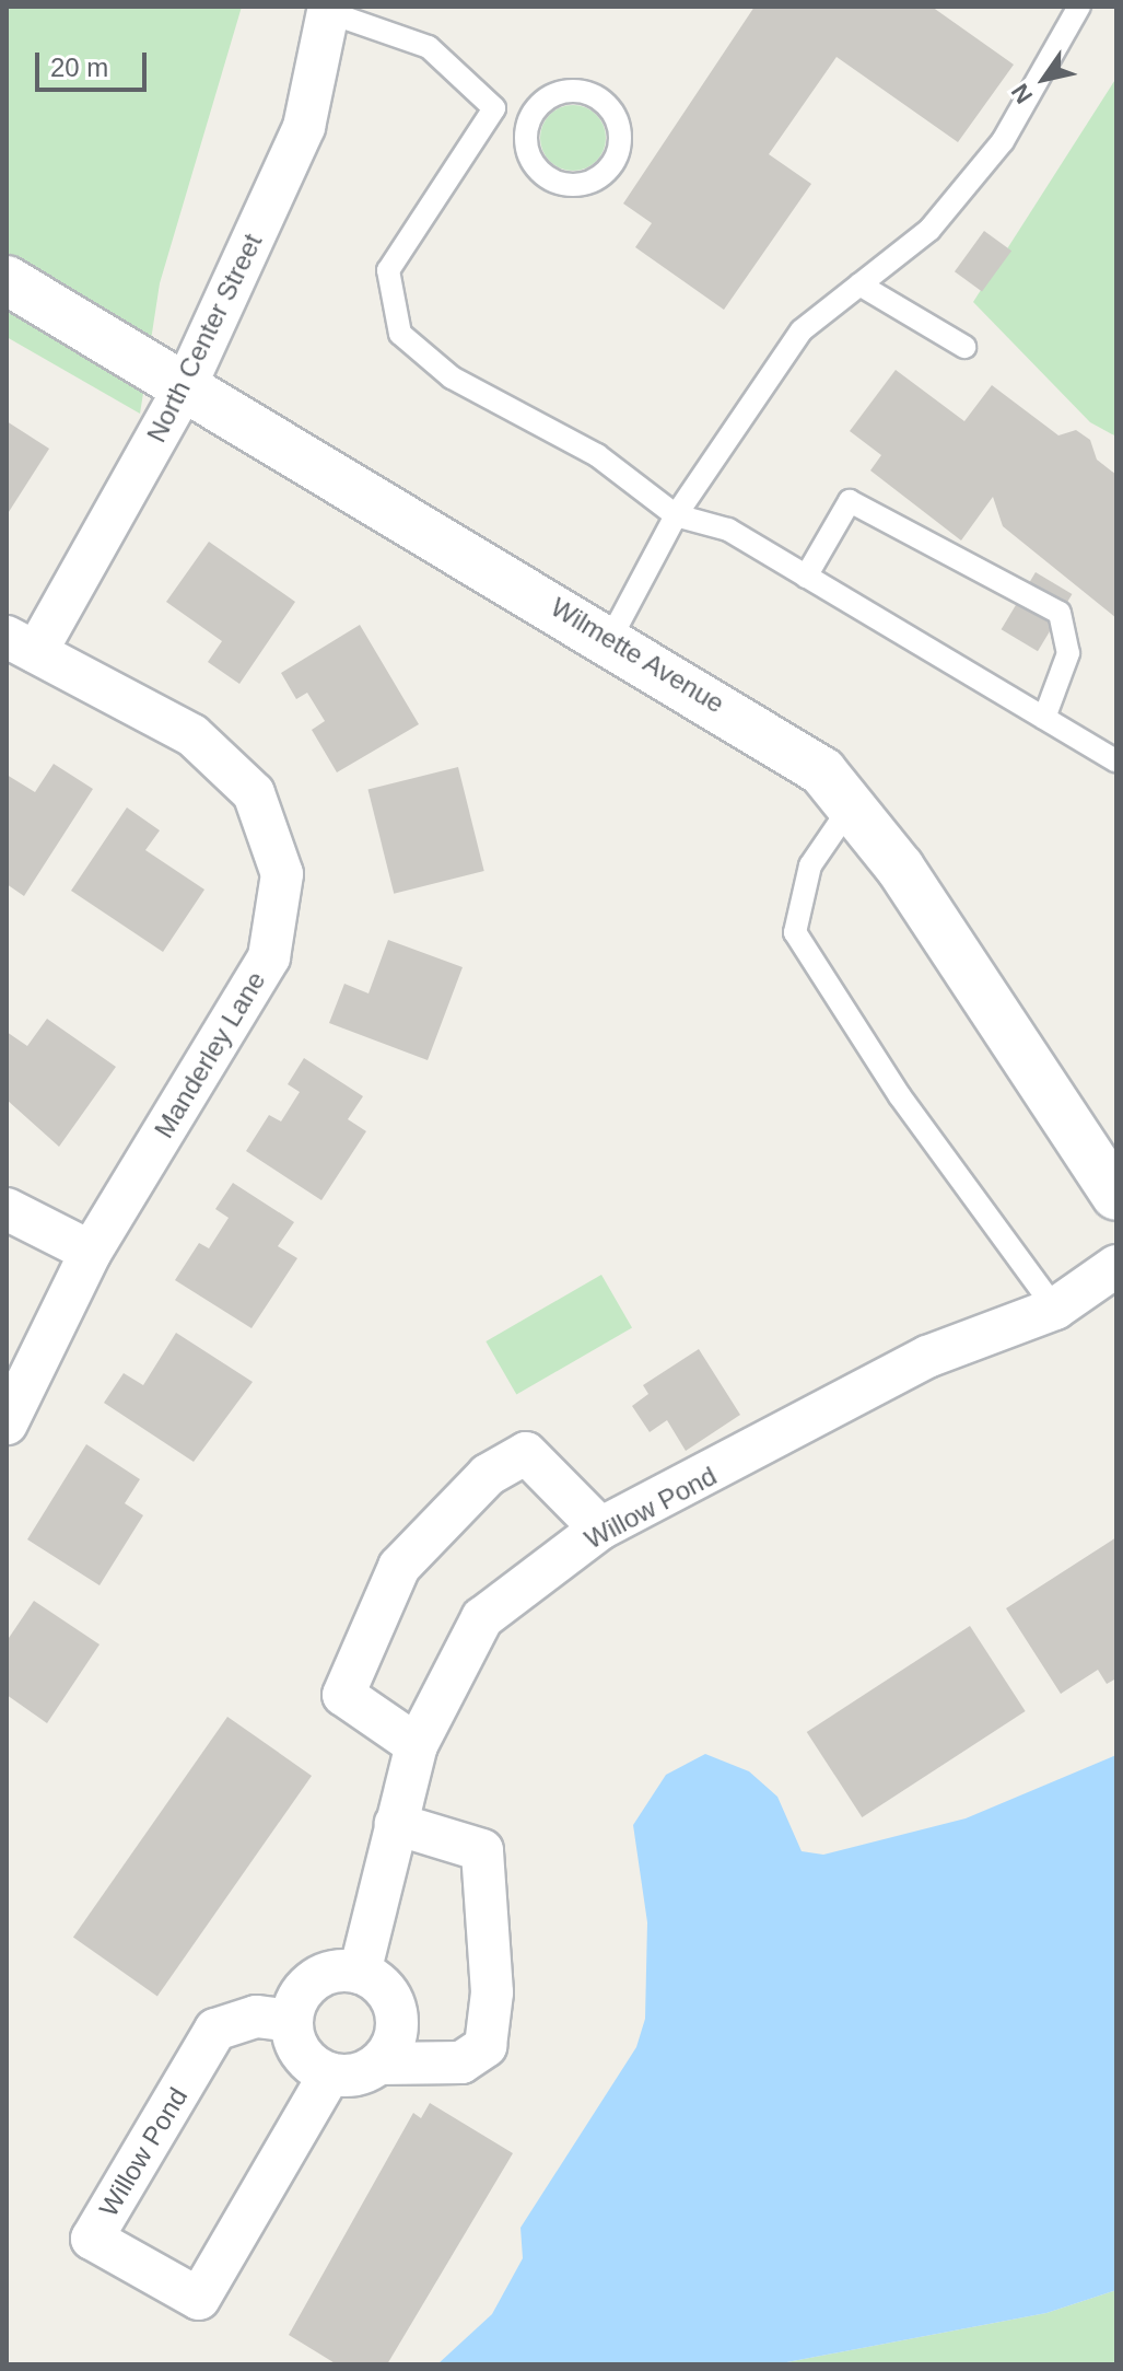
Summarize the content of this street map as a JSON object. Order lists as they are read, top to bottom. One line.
{"streets":{"street":["North Center Street","Wilmette Avenue","Manderley Lane","Willow Pond"]},"crossings":[["North Center Street","Wilmette Avenue"],["North Center Street","Manderley Lane"]],"scale_bar":"20 m","north":"bottom left"}
